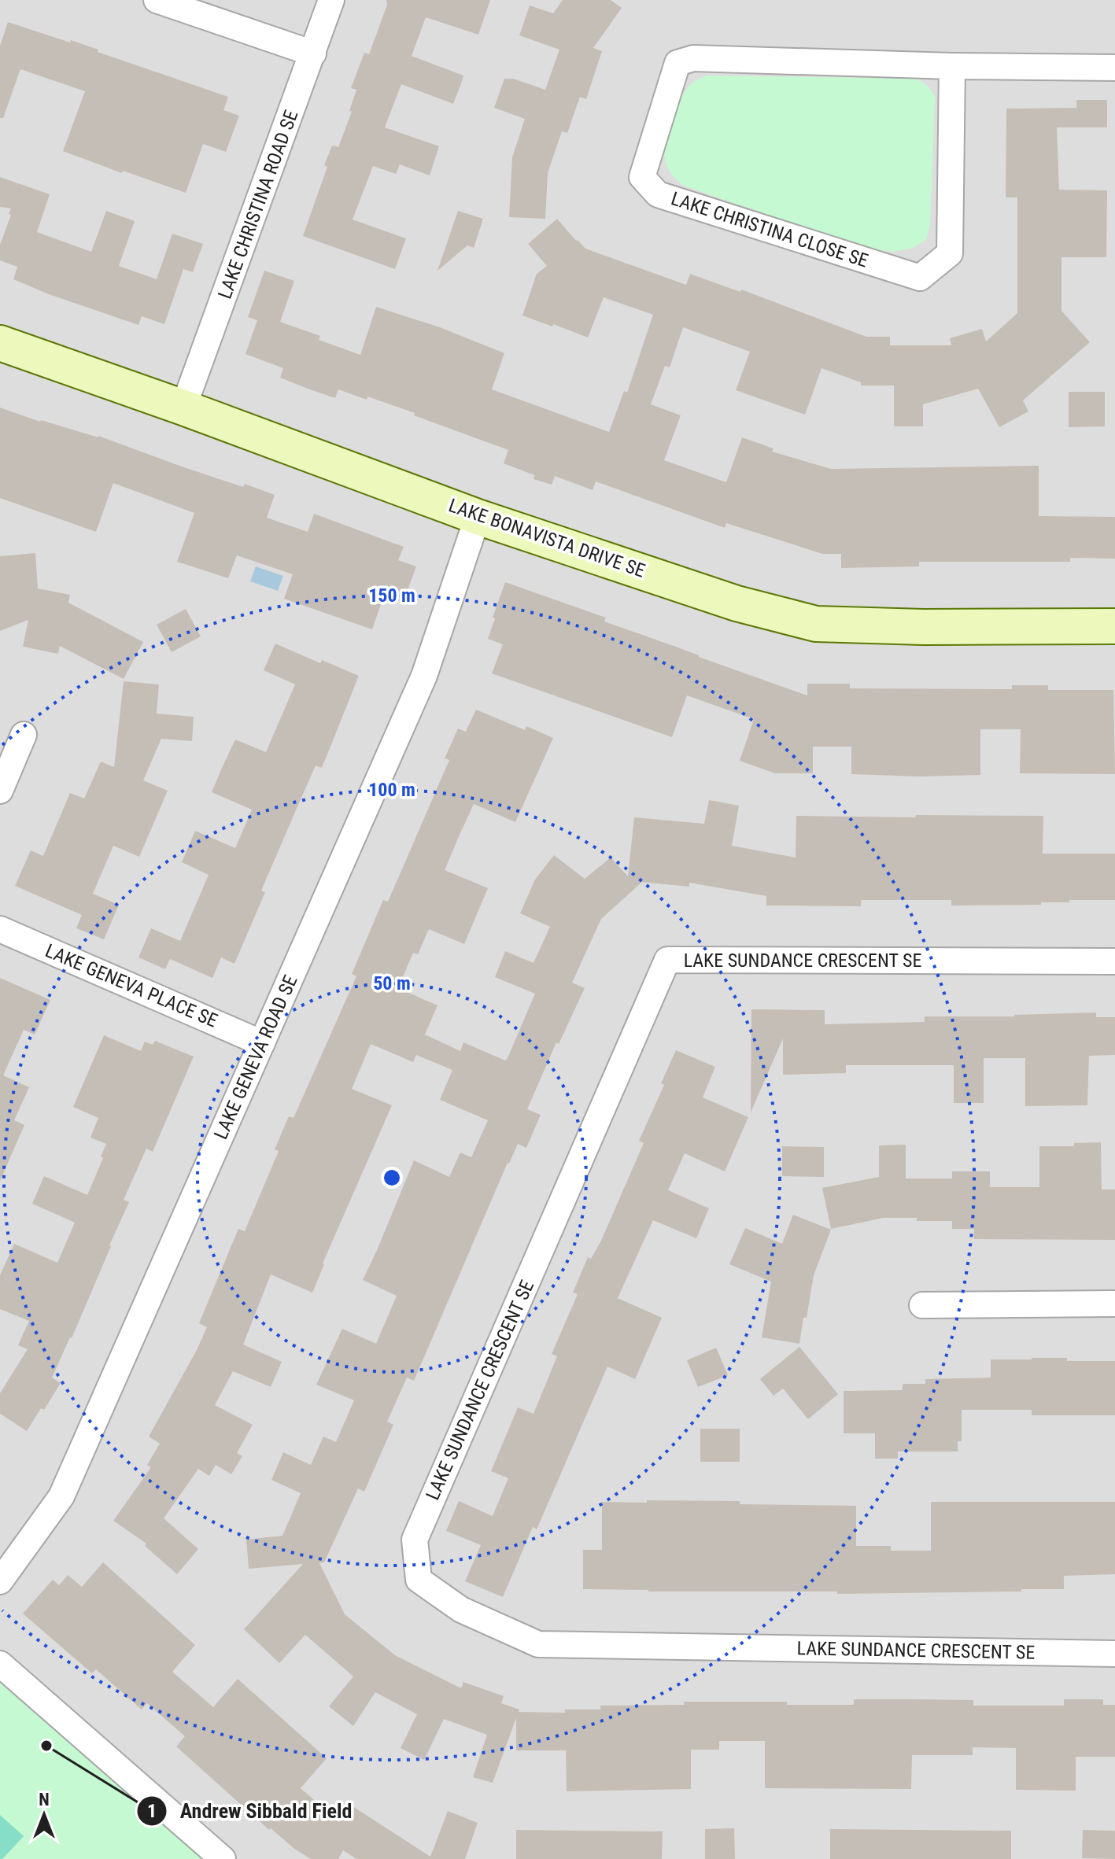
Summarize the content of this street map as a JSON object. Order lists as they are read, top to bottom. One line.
{"streets":{"street":["LAKE CHRISTINA ROAD SE","LAKE CHRISTINA CLOSE SE","LAKE BONAVISTA DRIVE SE","LAKE SUNDANCE CRESCENT SE","LAKE GENEVA PLACE SE","LAKE GENEVA ROAD SE"]},"crossings":[["LAKE CHRISTINA ROAD SE","LAKE BONAVISTA DRIVE SE"],["LAKE BONAVISTA DRIVE SE","LAKE GENEVA ROAD SE"],["LAKE GENEVA PLACE SE","LAKE GENEVA ROAD SE"]],"places":["Andrew Sibbald Field"],"north":"top","rings":["150 m","100 m","50 m"]}
